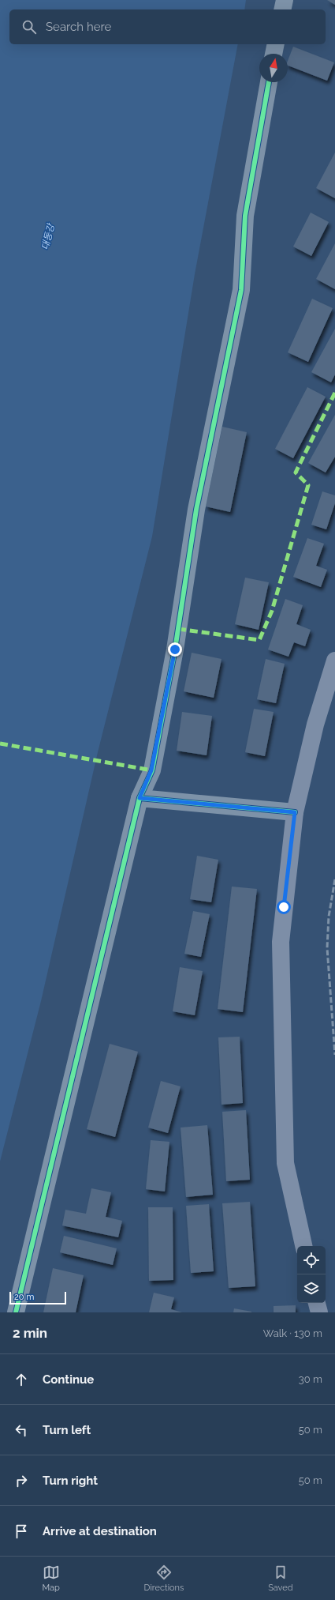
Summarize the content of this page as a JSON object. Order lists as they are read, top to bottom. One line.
{"water":["대동강"],"scale_bar":"20 m","north":"top","page":{"search":"Search here","scale":"20 m","heading":["2 min","Walk · 130 m"],"list":[["Continue","30 m"],["Turn left","50 m"],["Turn right","50 m"],"Arrive at destination"],"nav":["Map","Directions","Saved"]}}
